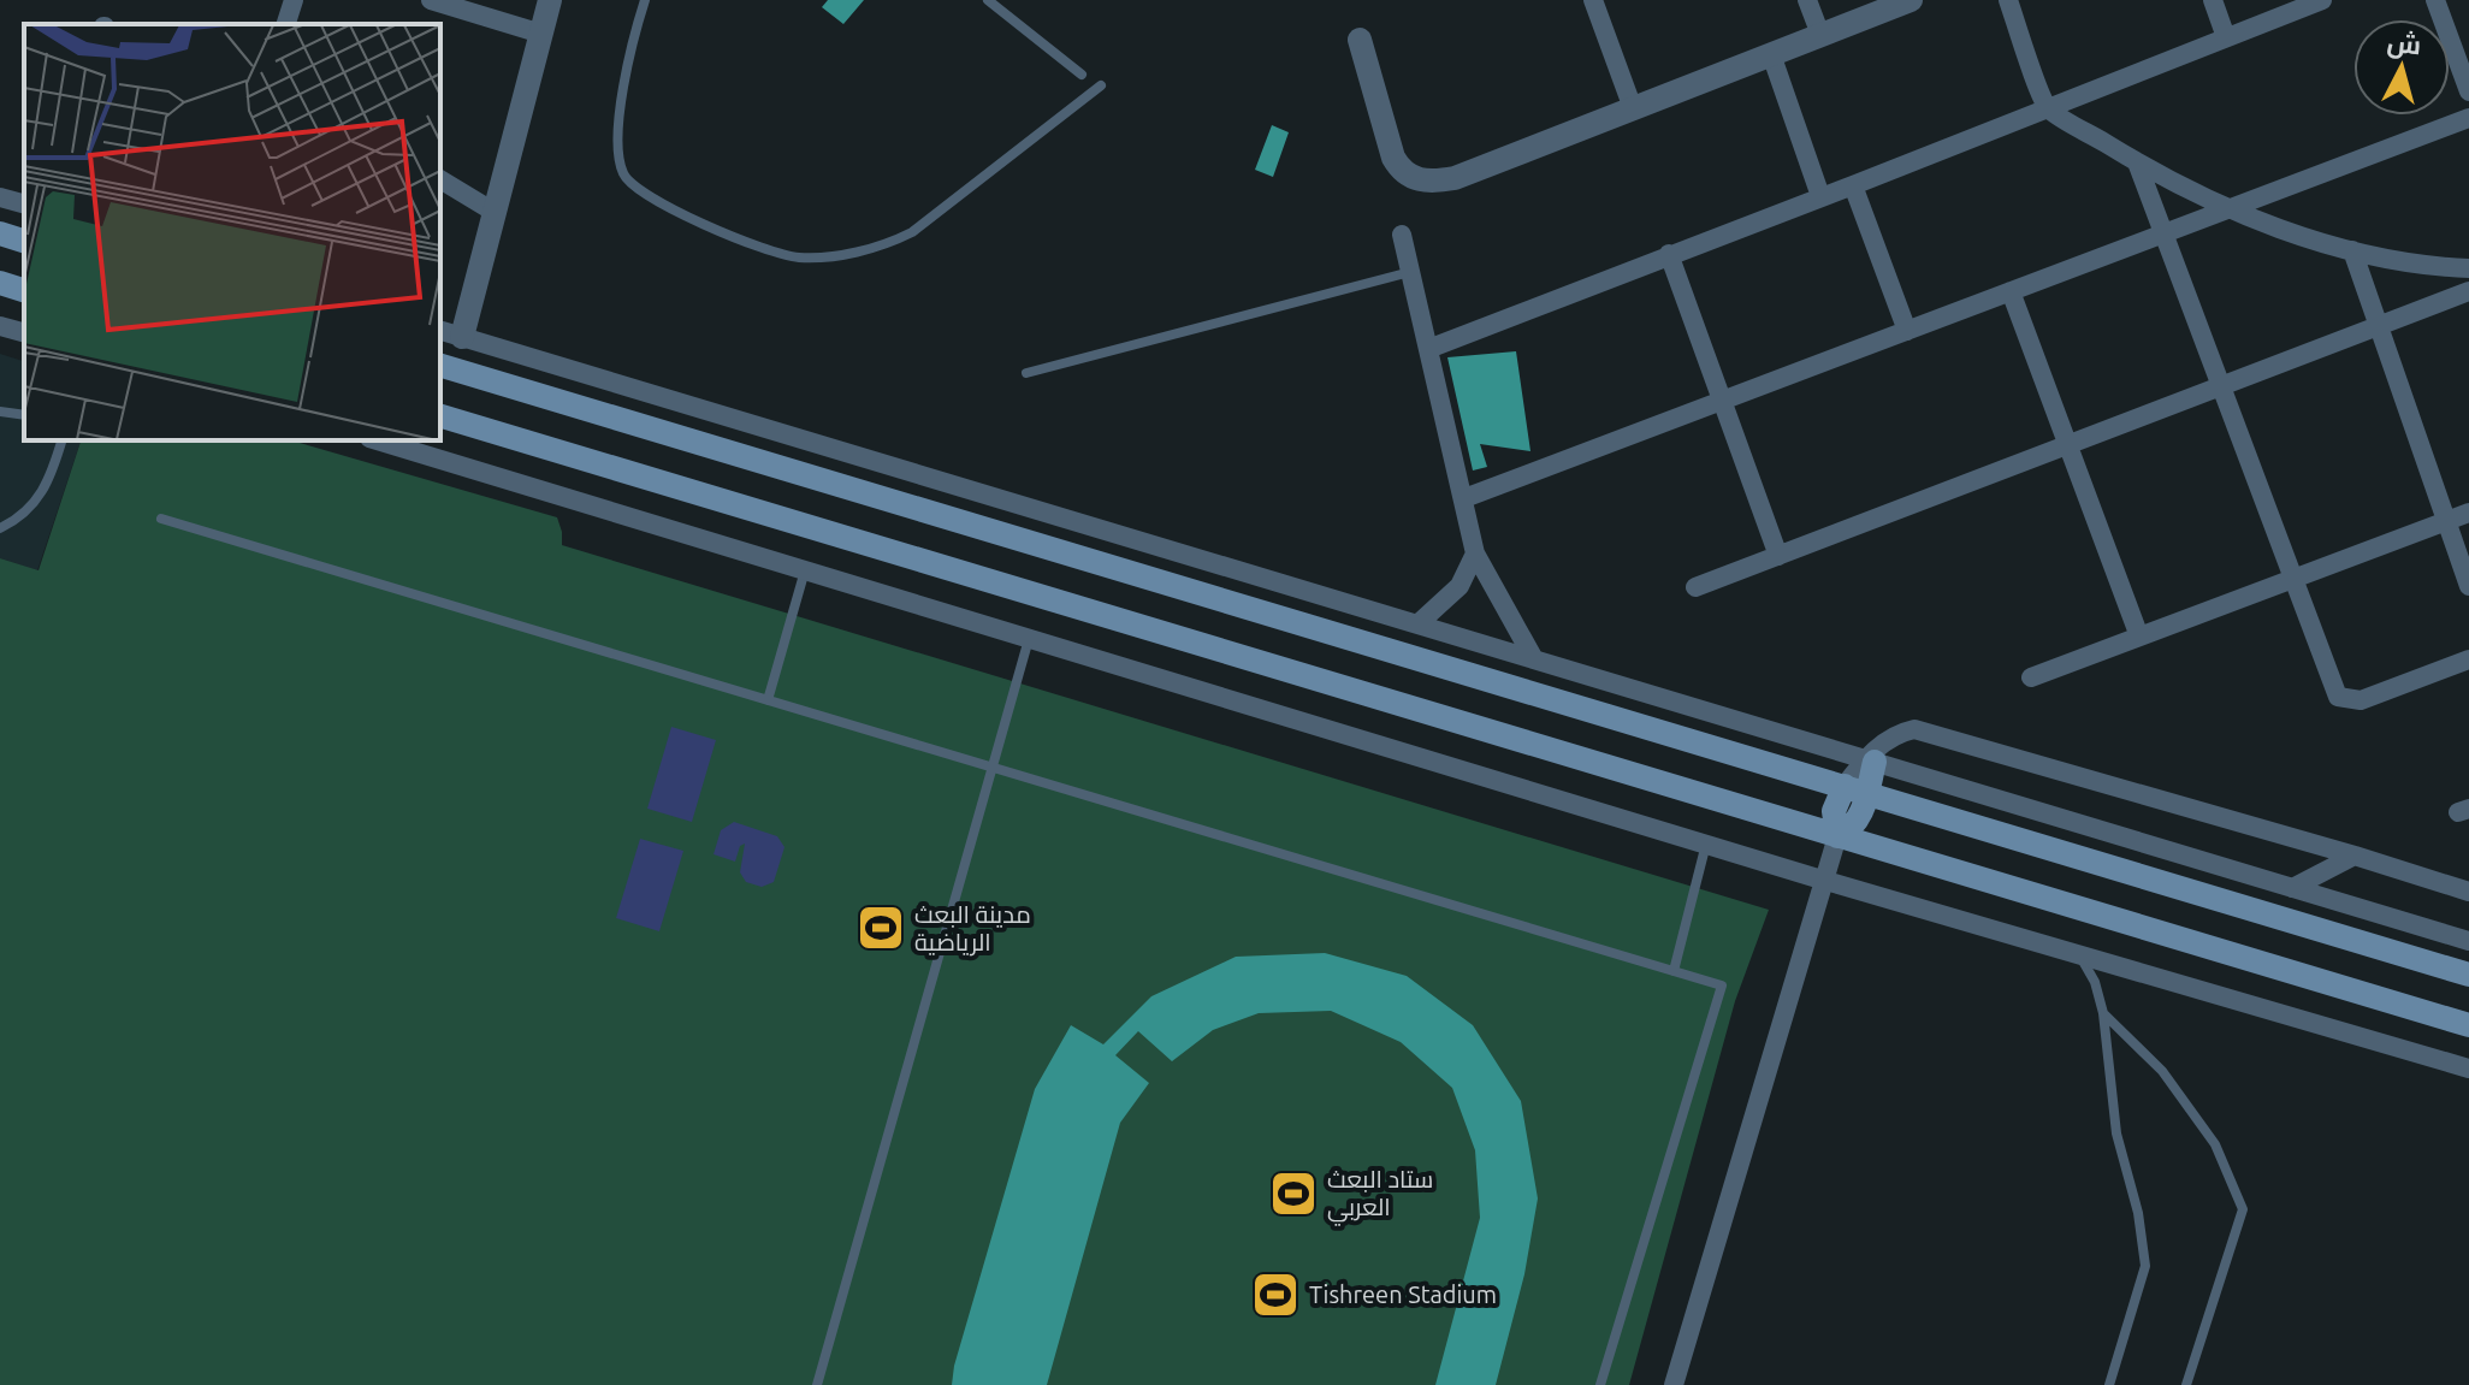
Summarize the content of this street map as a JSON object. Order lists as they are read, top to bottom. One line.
{"places":{"sports":["مدينة البعث الرياضية","ستاد البعث العربي","Tishreen Stadium"]},"north":"top"}
